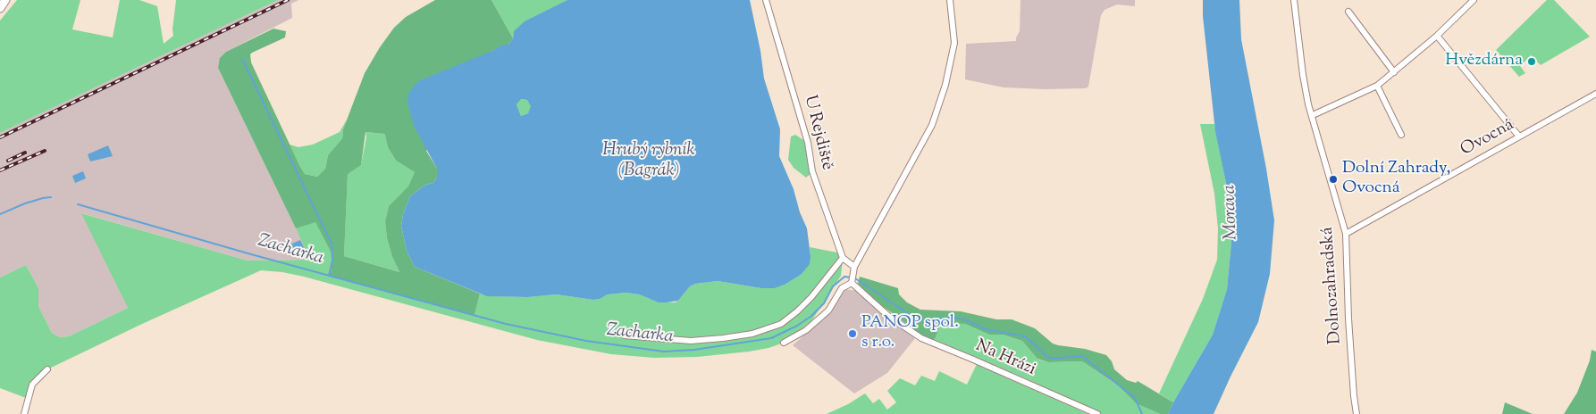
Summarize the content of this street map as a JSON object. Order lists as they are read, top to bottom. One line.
{"streets":{"street":["U Rejdiště","Ovocná","Dolnozahradská","Na Hrázi"]},"crossings":[["Ovocná","Dolnozahradská"]],"water":["Hrubý rybník (Bagrák)","Morava","Zacharka"],"places":["Hvězdárna","Dolní Zahrady, Ovocná","PANOP spol. s r.o."]}
